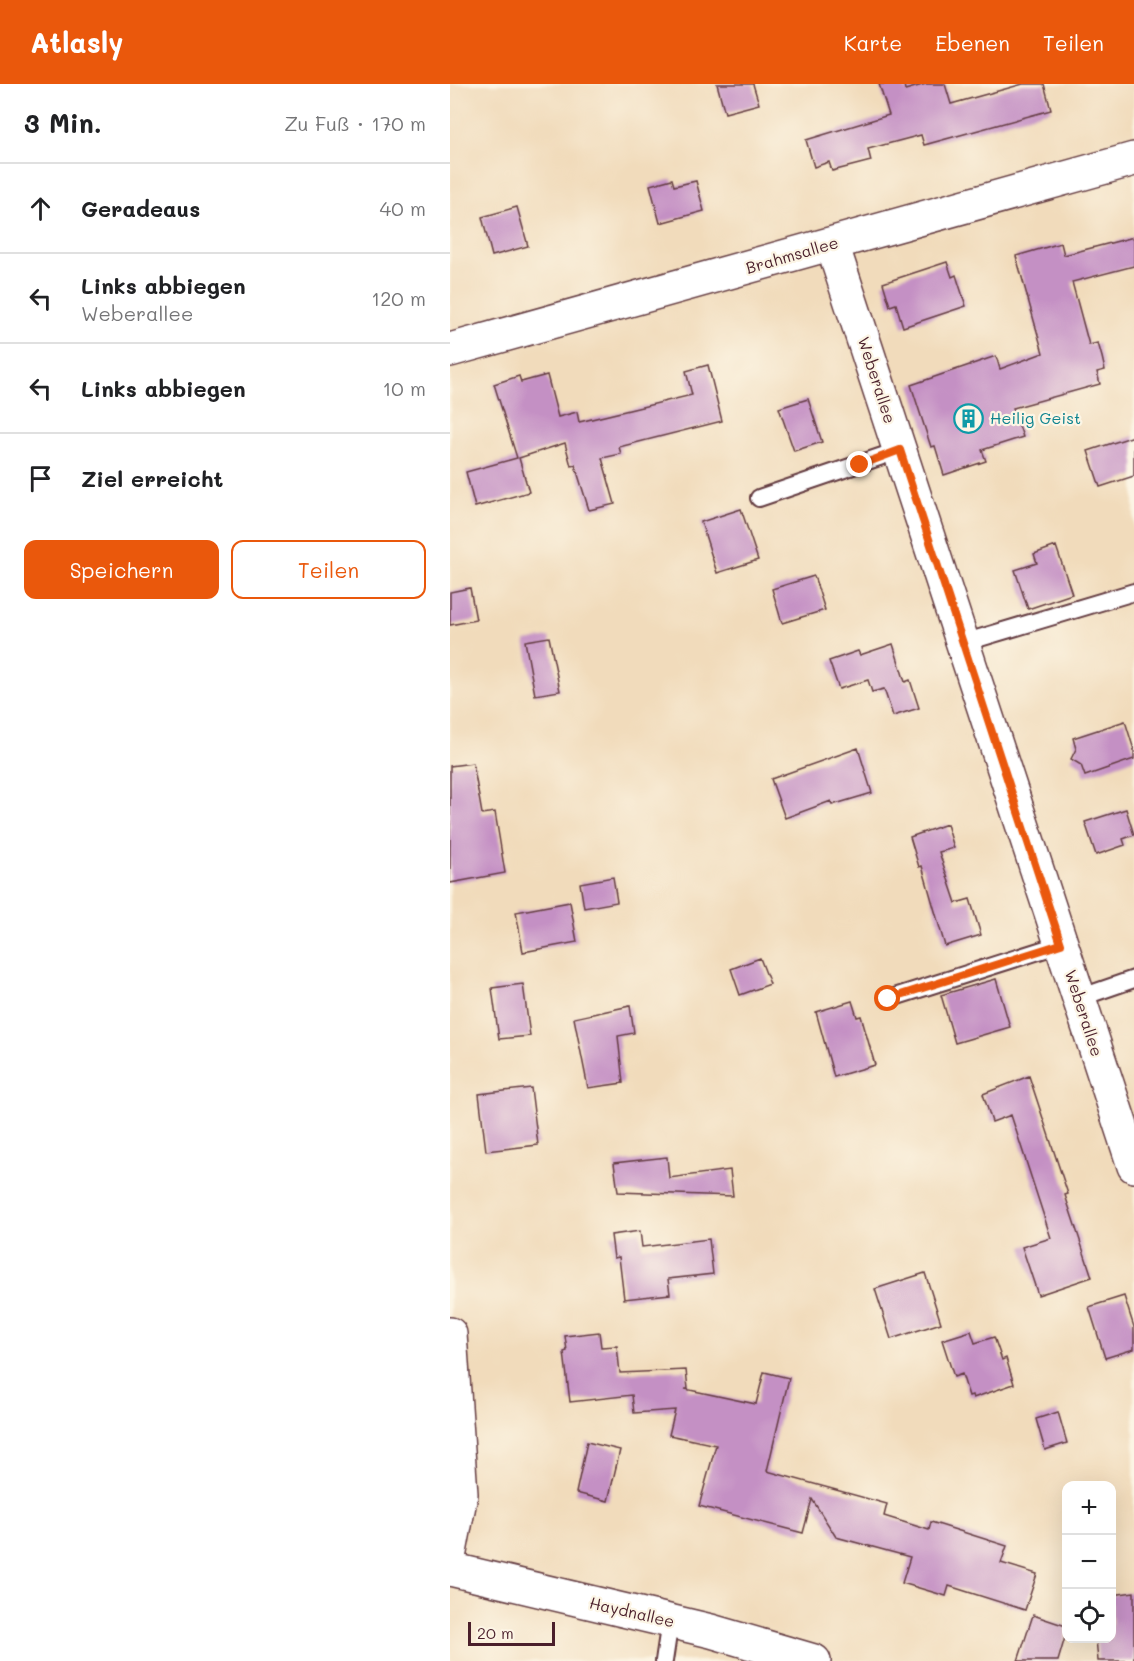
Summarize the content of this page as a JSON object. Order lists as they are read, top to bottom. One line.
{"streets":{"street":["Brahmsallee","Weberallee","Haydnallee"]},"crossings":[["Brahmsallee","Weberallee"]],"places":{"building":["Heilig Geist"]},"scale_bar":"20 m","page":{"header":"Atlasly","nav":["Karte","Ebenen","Teilen"],"heading":["3 Min.","Zu Fuß · 170 m"],"list":[["Geradeaus","40 m"],["Links abbiegen","Weberallee","120 m"],["Links abbiegen","10 m"],"Ziel erreicht"],"buttons":["Speichern","Teilen"],"map_buttons":["+","−"],"scale":"20 m"}}
